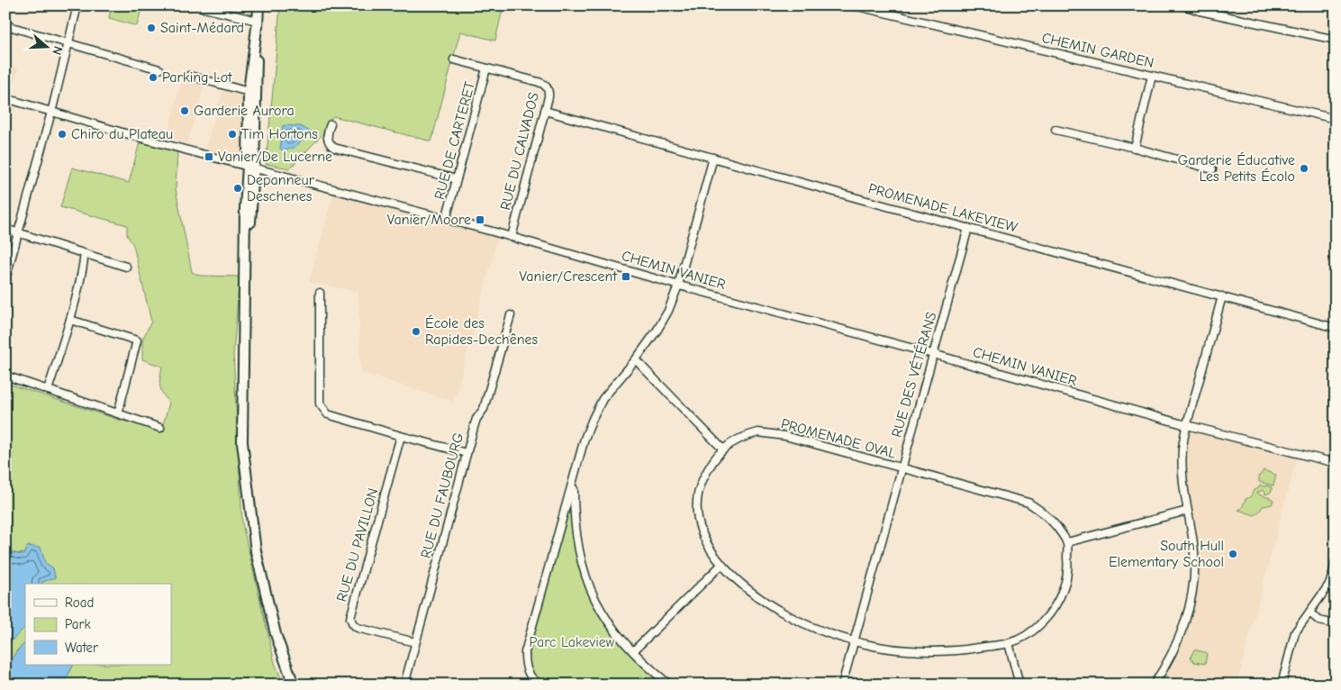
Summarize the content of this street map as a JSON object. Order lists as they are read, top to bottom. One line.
{"streets":{"street":["CHEMIN GARDEN","RUE DE CARTERET","RUE DU CALVADOS","PROMENADE LAKEVIEW","CHEMIN VANIER","RUE DES VÉTÉRANS","PROMENADE OVAL","RUE DU FAUBOURG","RUE DU PAVILLON"]},"crossings":[["RUE DE CARTERET","RUE DU CALVADOS"],["RUE DE CARTERET","CHEMIN VANIER"],["RUE DU CALVADOS","PROMENADE LAKEVIEW"],["RUE DU CALVADOS","CHEMIN VANIER"],["PROMENADE LAKEVIEW","RUE DES VÉTÉRANS"],["CHEMIN VANIER","RUE DES VÉTÉRANS"],["RUE DES VÉTÉRANS","PROMENADE OVAL"],["RUE DU FAUBOURG","RUE DU PAVILLON"]],"parks":["Parc Lakeview"],"places":{"other":["Saint-Médard","Parking Lot","Garderie Aurora","Chiro du Plateau","Tim Hortons","Garderie Éducative Les Petits Écolo","Depanneur Deschenes","École des Rapides-Dechênes","South Hull Elementary School"],"transit":["Vanier/De Lucerne","Vanier/Moore","Vanier/Crescent"]},"legend":["Road","Park","Water"],"north":"right"}
